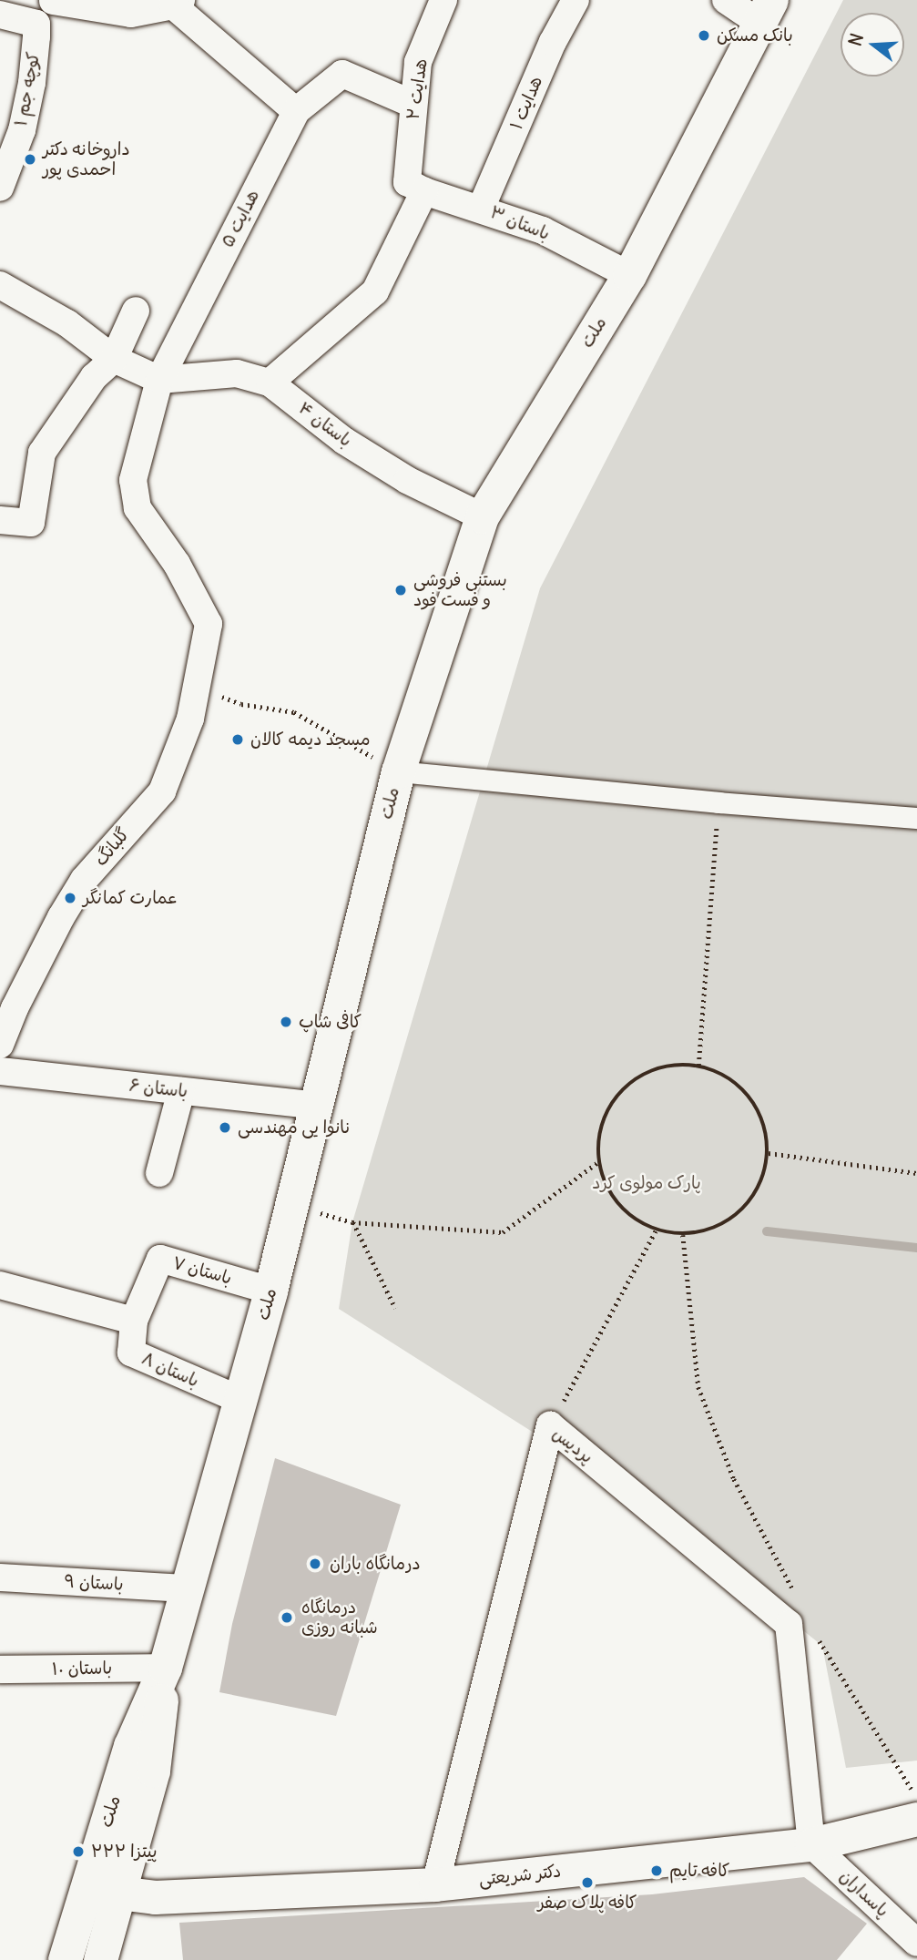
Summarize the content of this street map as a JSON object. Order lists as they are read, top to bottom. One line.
{"streets":{"street":["۱ کوچه جم","هدایت ۲","هدایت ۱","هدایت ۵","باستان ۳","ملت","باستان ۴","گلبانگ","باستان ۶","باستان ۷","باستان ۸","پردیس","باستان ۹","باستان ۱۰","دکتر شریعتی","پاسداران"]},"crossings":[["هدایت ۲","هدایت ۵"],["هدایت ۲","باستان ۳"],["هدایت ۱","باستان ۳"],["هدایت ۵","باستان ۴"],["هدایت ۵","گلبانگ"],["باستان ۳","ملت"],["ملت","باستان ۴"],["ملت","باستان ۶"],["ملت","باستان ۷"],["ملت","باستان ۸"],["ملت","باستان ۹"],["ملت","باستان ۱۰"],["ملت","دکتر شریعتی"],["باستان ۷","باستان ۸"],["پردیس","دکتر شریعتی"],["پردیس","پاسداران"],["دکتر شریعتی","پاسداران"]],"parks":["پارک مولوی کرد"],"places":["بانک مسکن","داروخانه دکتر احمدی پور","بستنی فروشی و فست فود","مسجد دیمه کالان","عمارت کمانگر","کافی شاپ","نانوا یی مهندسی","درمانگاه باران","درمانگاه شبانه روزی","پیتزا ۲۲۲","کافه تایم","کافه پلاک صفر"],"north":"left"}
